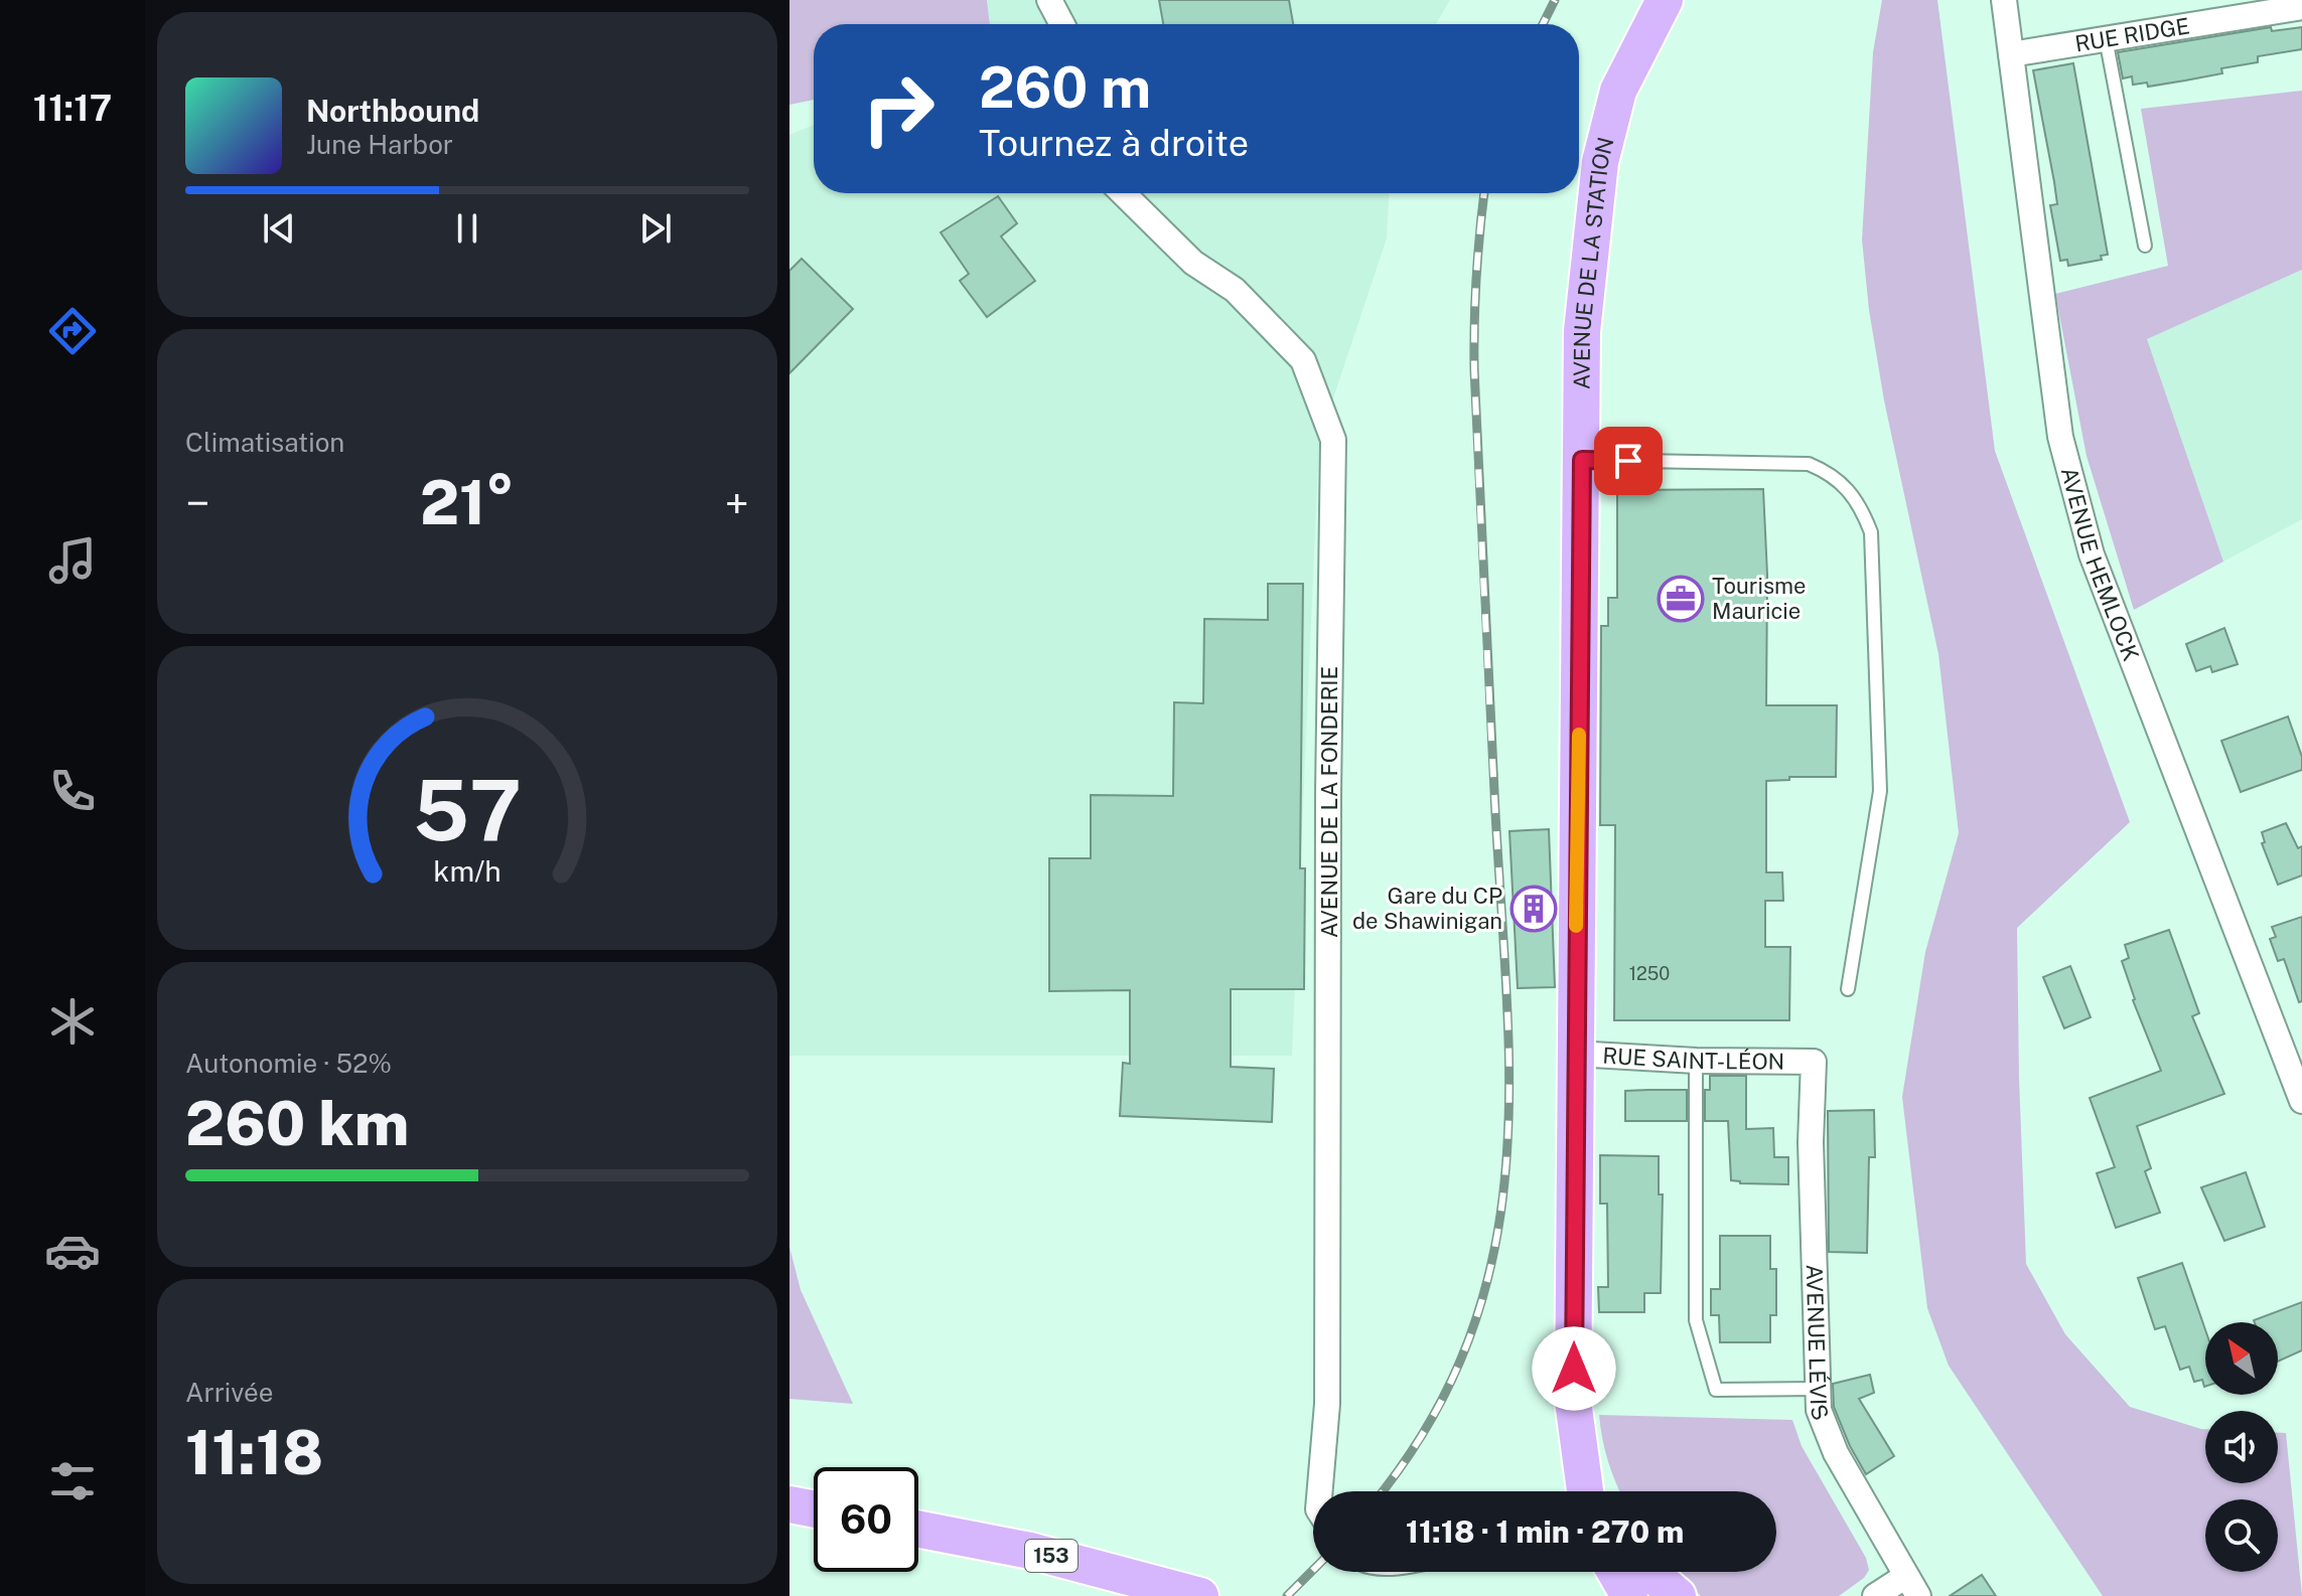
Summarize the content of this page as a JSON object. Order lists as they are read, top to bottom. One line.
{"streets":{"main road":["AVENUE DE LA STATION","153"],"street":["RUE RIDGE","AVENUE HEMLOCK","AVENUE DE LA FONDERIE","RUE SAINT-LÉON","AVENUE LÉVIS"]},"crossings":[["RUE RIDGE","AVENUE HEMLOCK"],["AVENUE DE LA STATION","RUE SAINT-LÉON"],["RUE SAINT-LÉON","AVENUE LÉVIS"]],"places":{"office":["Tourisme Mauricie"],"building":["Gare du CP de Shawinigan"]},"house_numbers":["1250"],"north":"top left","page":{"tabs":"11:17","turn":["260 m","Tournez à droite"],"song":["Northbound","June Harbor"],"tile":["Climatisation",["Autonomie · 52%","260 km"],["Arrivée","11:18"]],"heat":["−","21°","+"],"limit":"60","trip":"11:18 · 1 min · 270 m","gauge":["57","km/h"]}}
